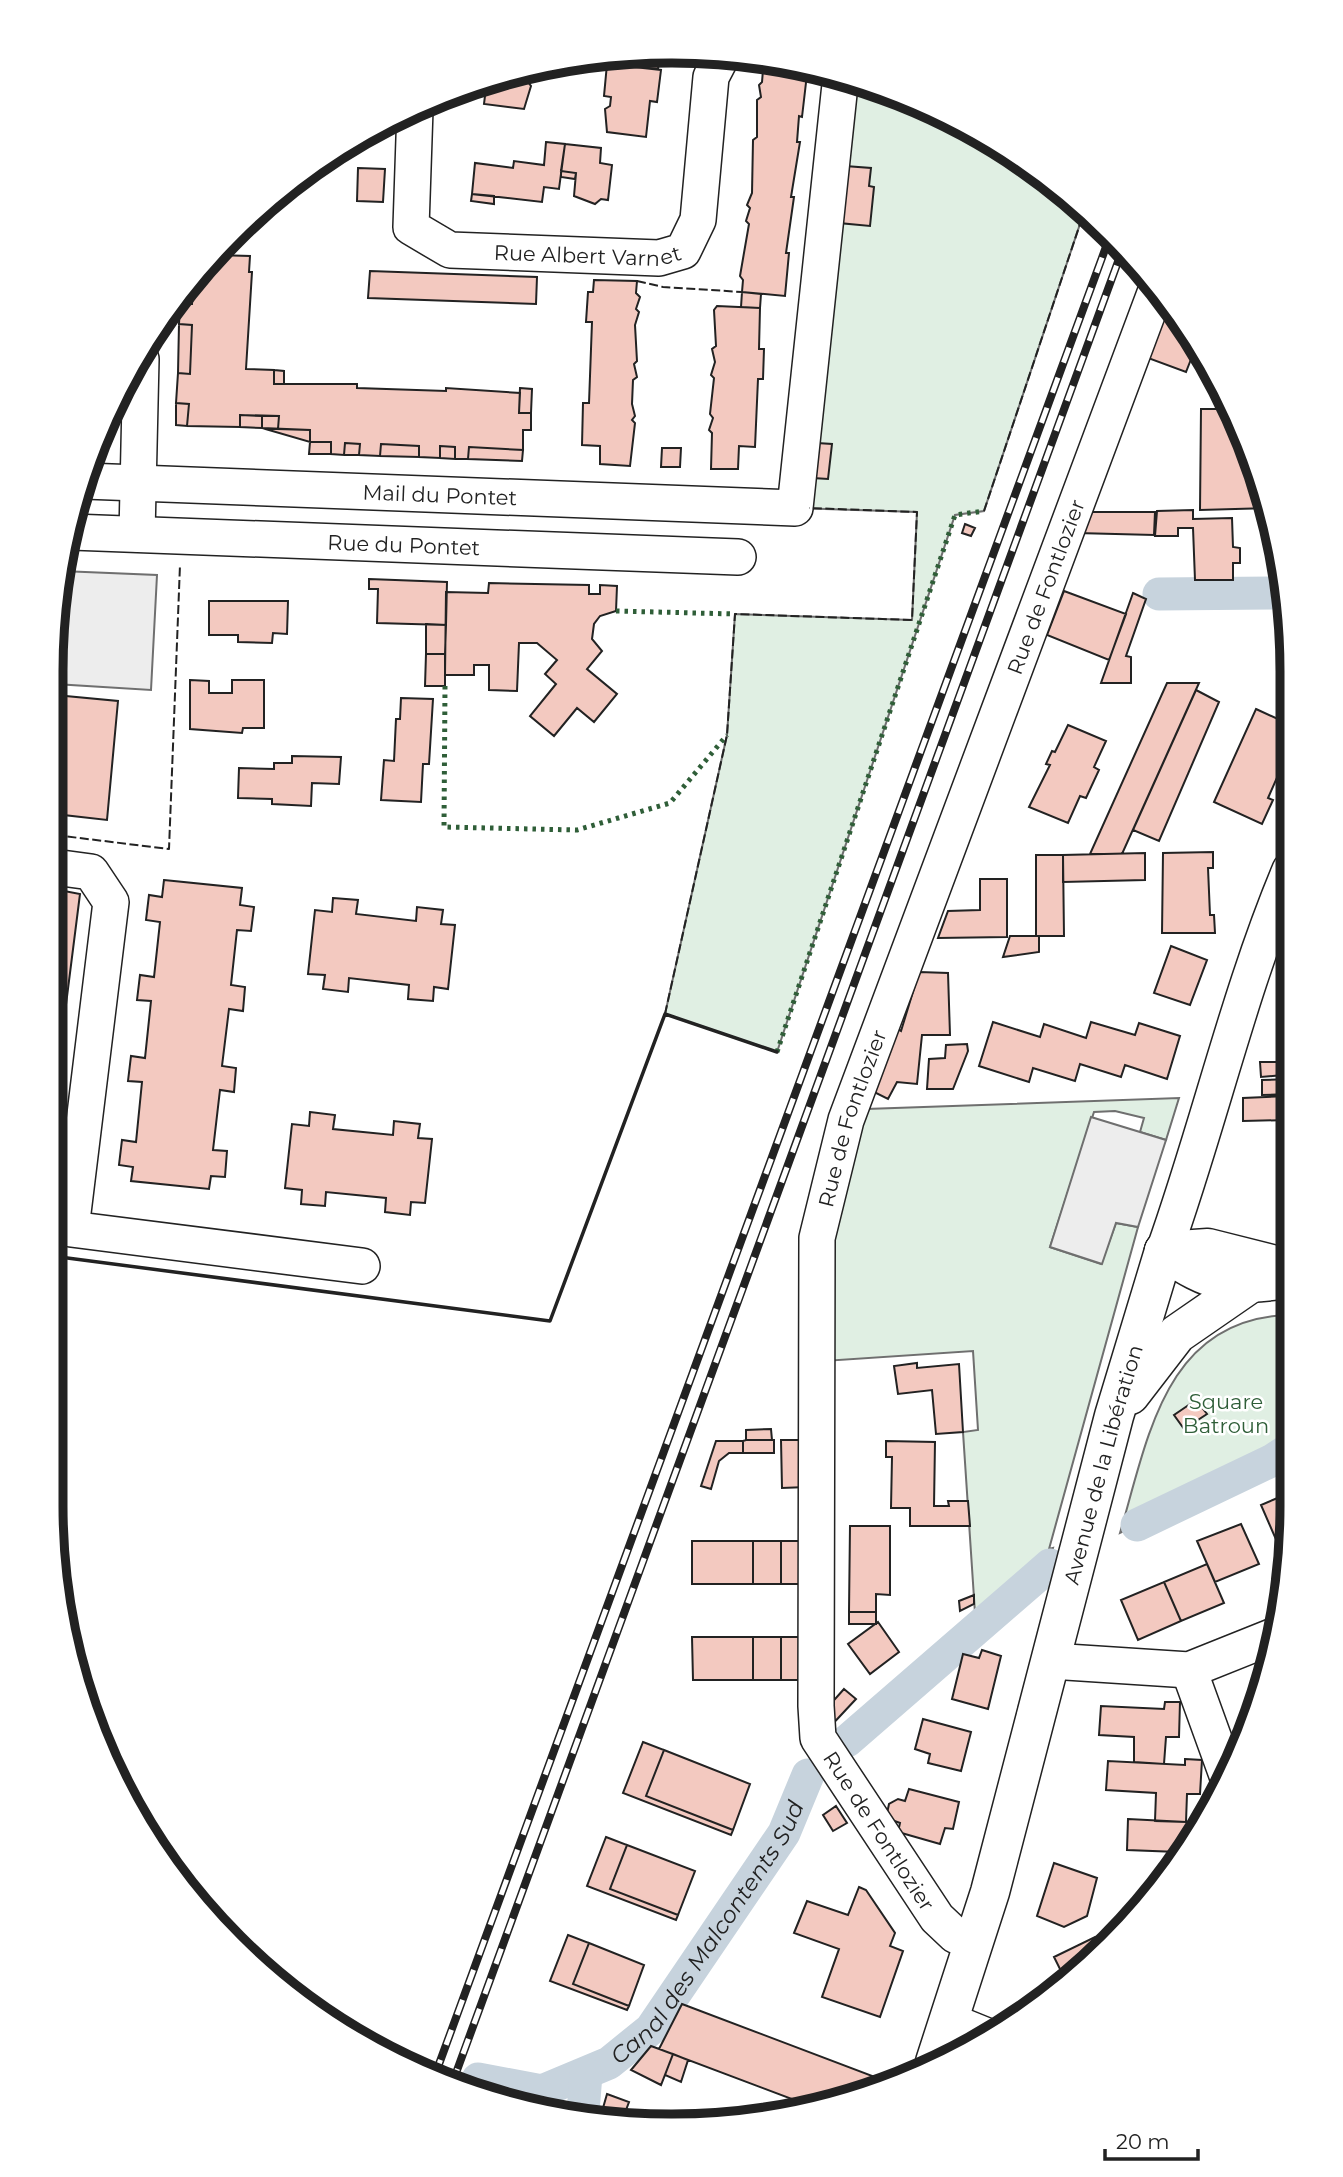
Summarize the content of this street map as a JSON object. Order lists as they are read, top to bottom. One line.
{"streets":{"main road":["Avenue de la Libération"],"street":["Rue Albert Varnet","Mail du Pontet","Rue du Pontet","Rue de Fontlozier"]},"crossings":[["Rue de Fontlozier","Avenue de la Libération"]],"water":["Canal des Malcontents Sud"],"parks":["Square Batroun"],"scale_bar":"20 m"}
